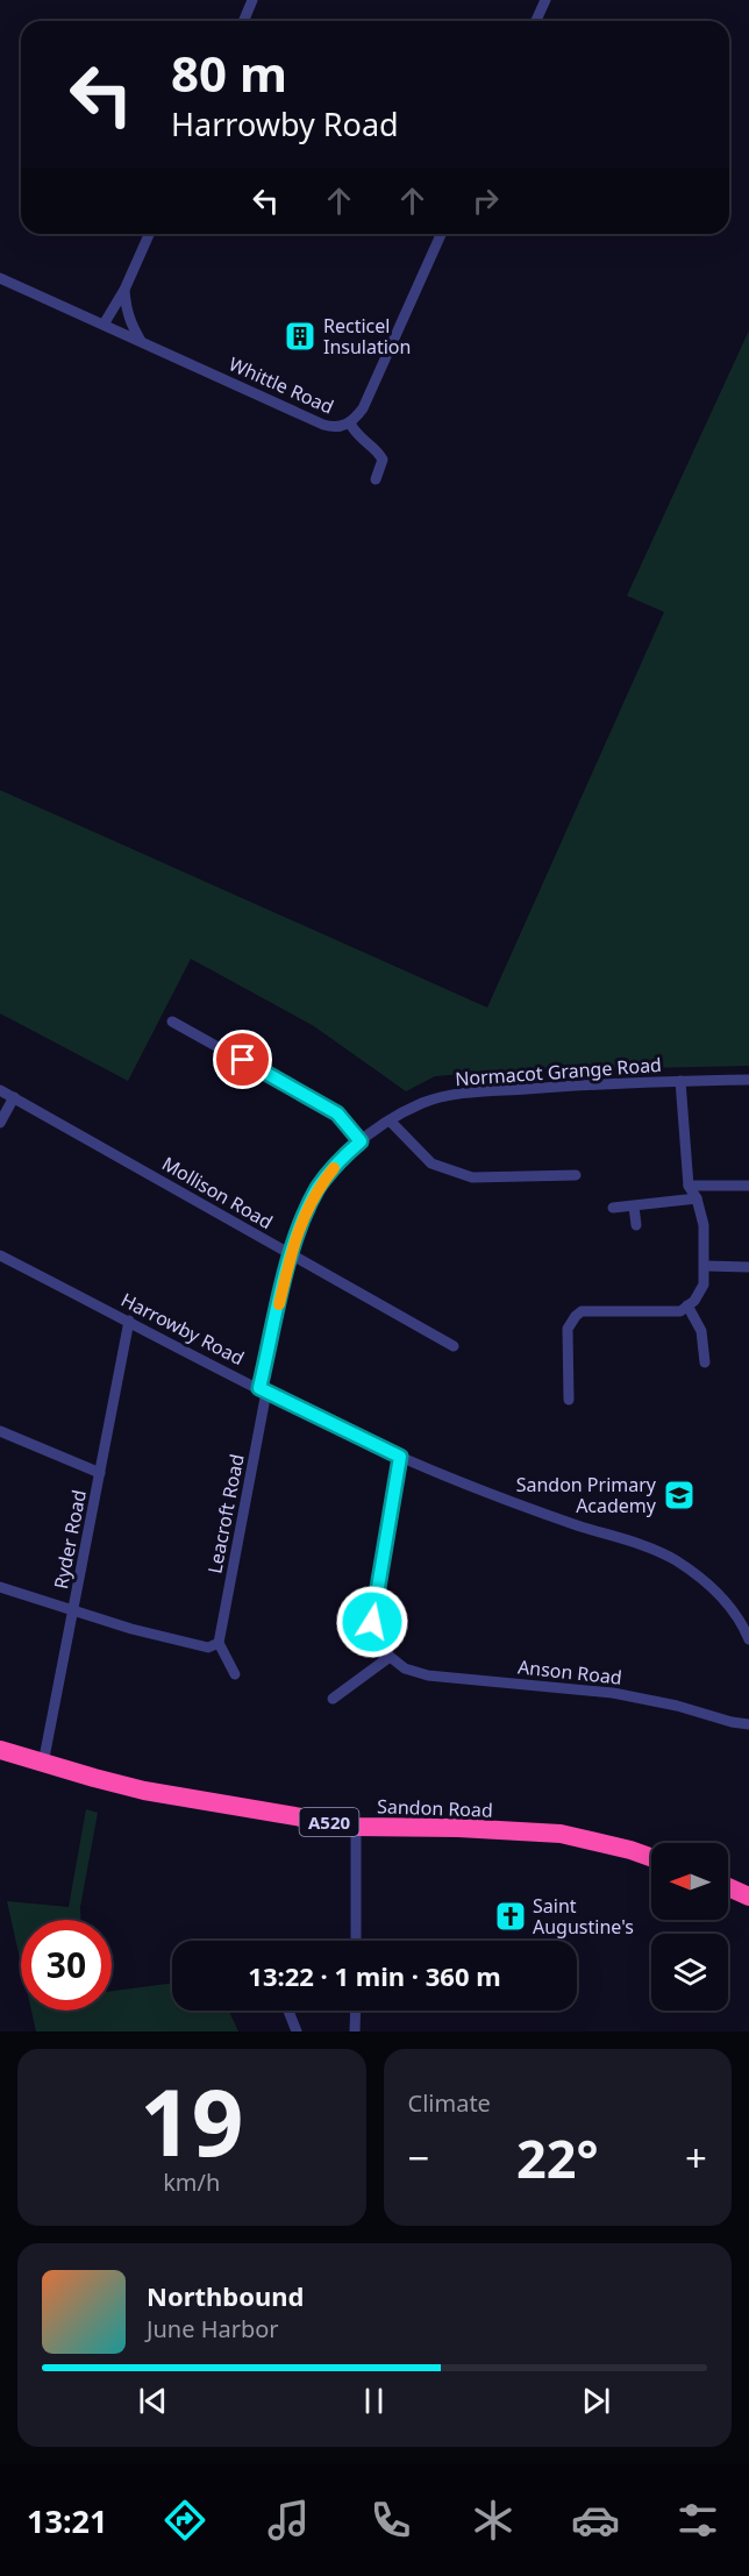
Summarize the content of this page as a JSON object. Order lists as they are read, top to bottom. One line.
{"streets":{"highway":["Sandon Road","A520"],"street":["Whittle Road","Normacot Grange Road","Mollison Road","Harrowby Road","Leacroft Road","Ryder Road","Anson Road"]},"crossings":[["Normacot Grange Road","Mollison Road"],["Normacot Grange Road","Harrowby Road"],["Normacot Grange Road","Leacroft Road"],["Harrowby Road","Leacroft Road"],["Harrowby Road","Ryder Road"],["Ryder Road","Sandon Road"]],"places":{"building":["Recticel Insulation"],"school or university":["Sandon Primary Academy"],"church":["Saint Augustine's"]},"north":"left","page":{"turn":["80 m","Harrowby Road"],"limit":"30","trip":"13:22 · 1 min · 360 m","tile":[["19","km/h"],"Climate"],"heat":["−","22°","+"],"song":["Northbound","June Harbor"],"tabs":"13:21"}}
